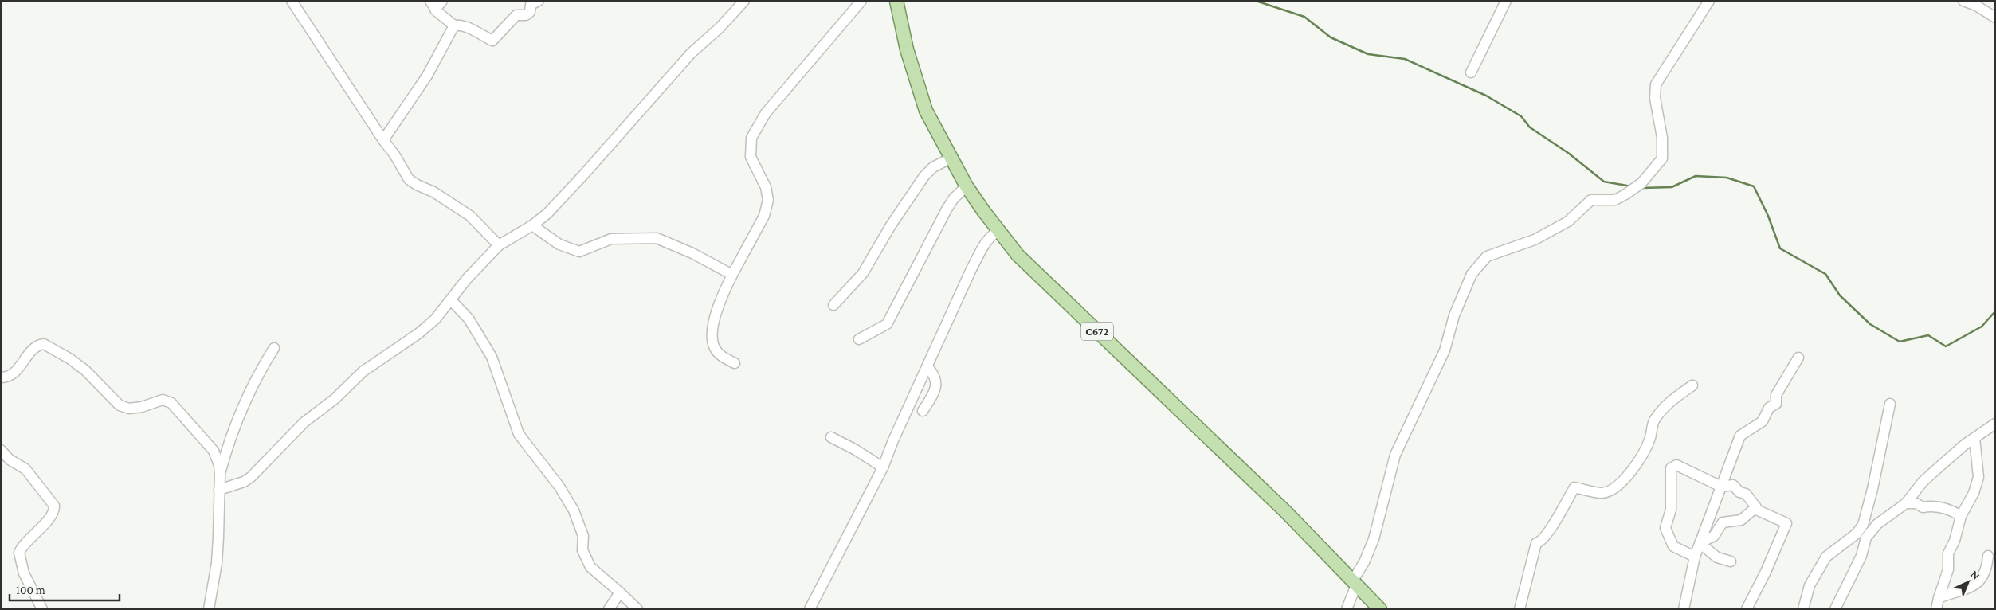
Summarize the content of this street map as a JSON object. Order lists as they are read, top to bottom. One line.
{"streets":{"main road":["C672"]},"scale_bar":"100 m","north":"top right"}
